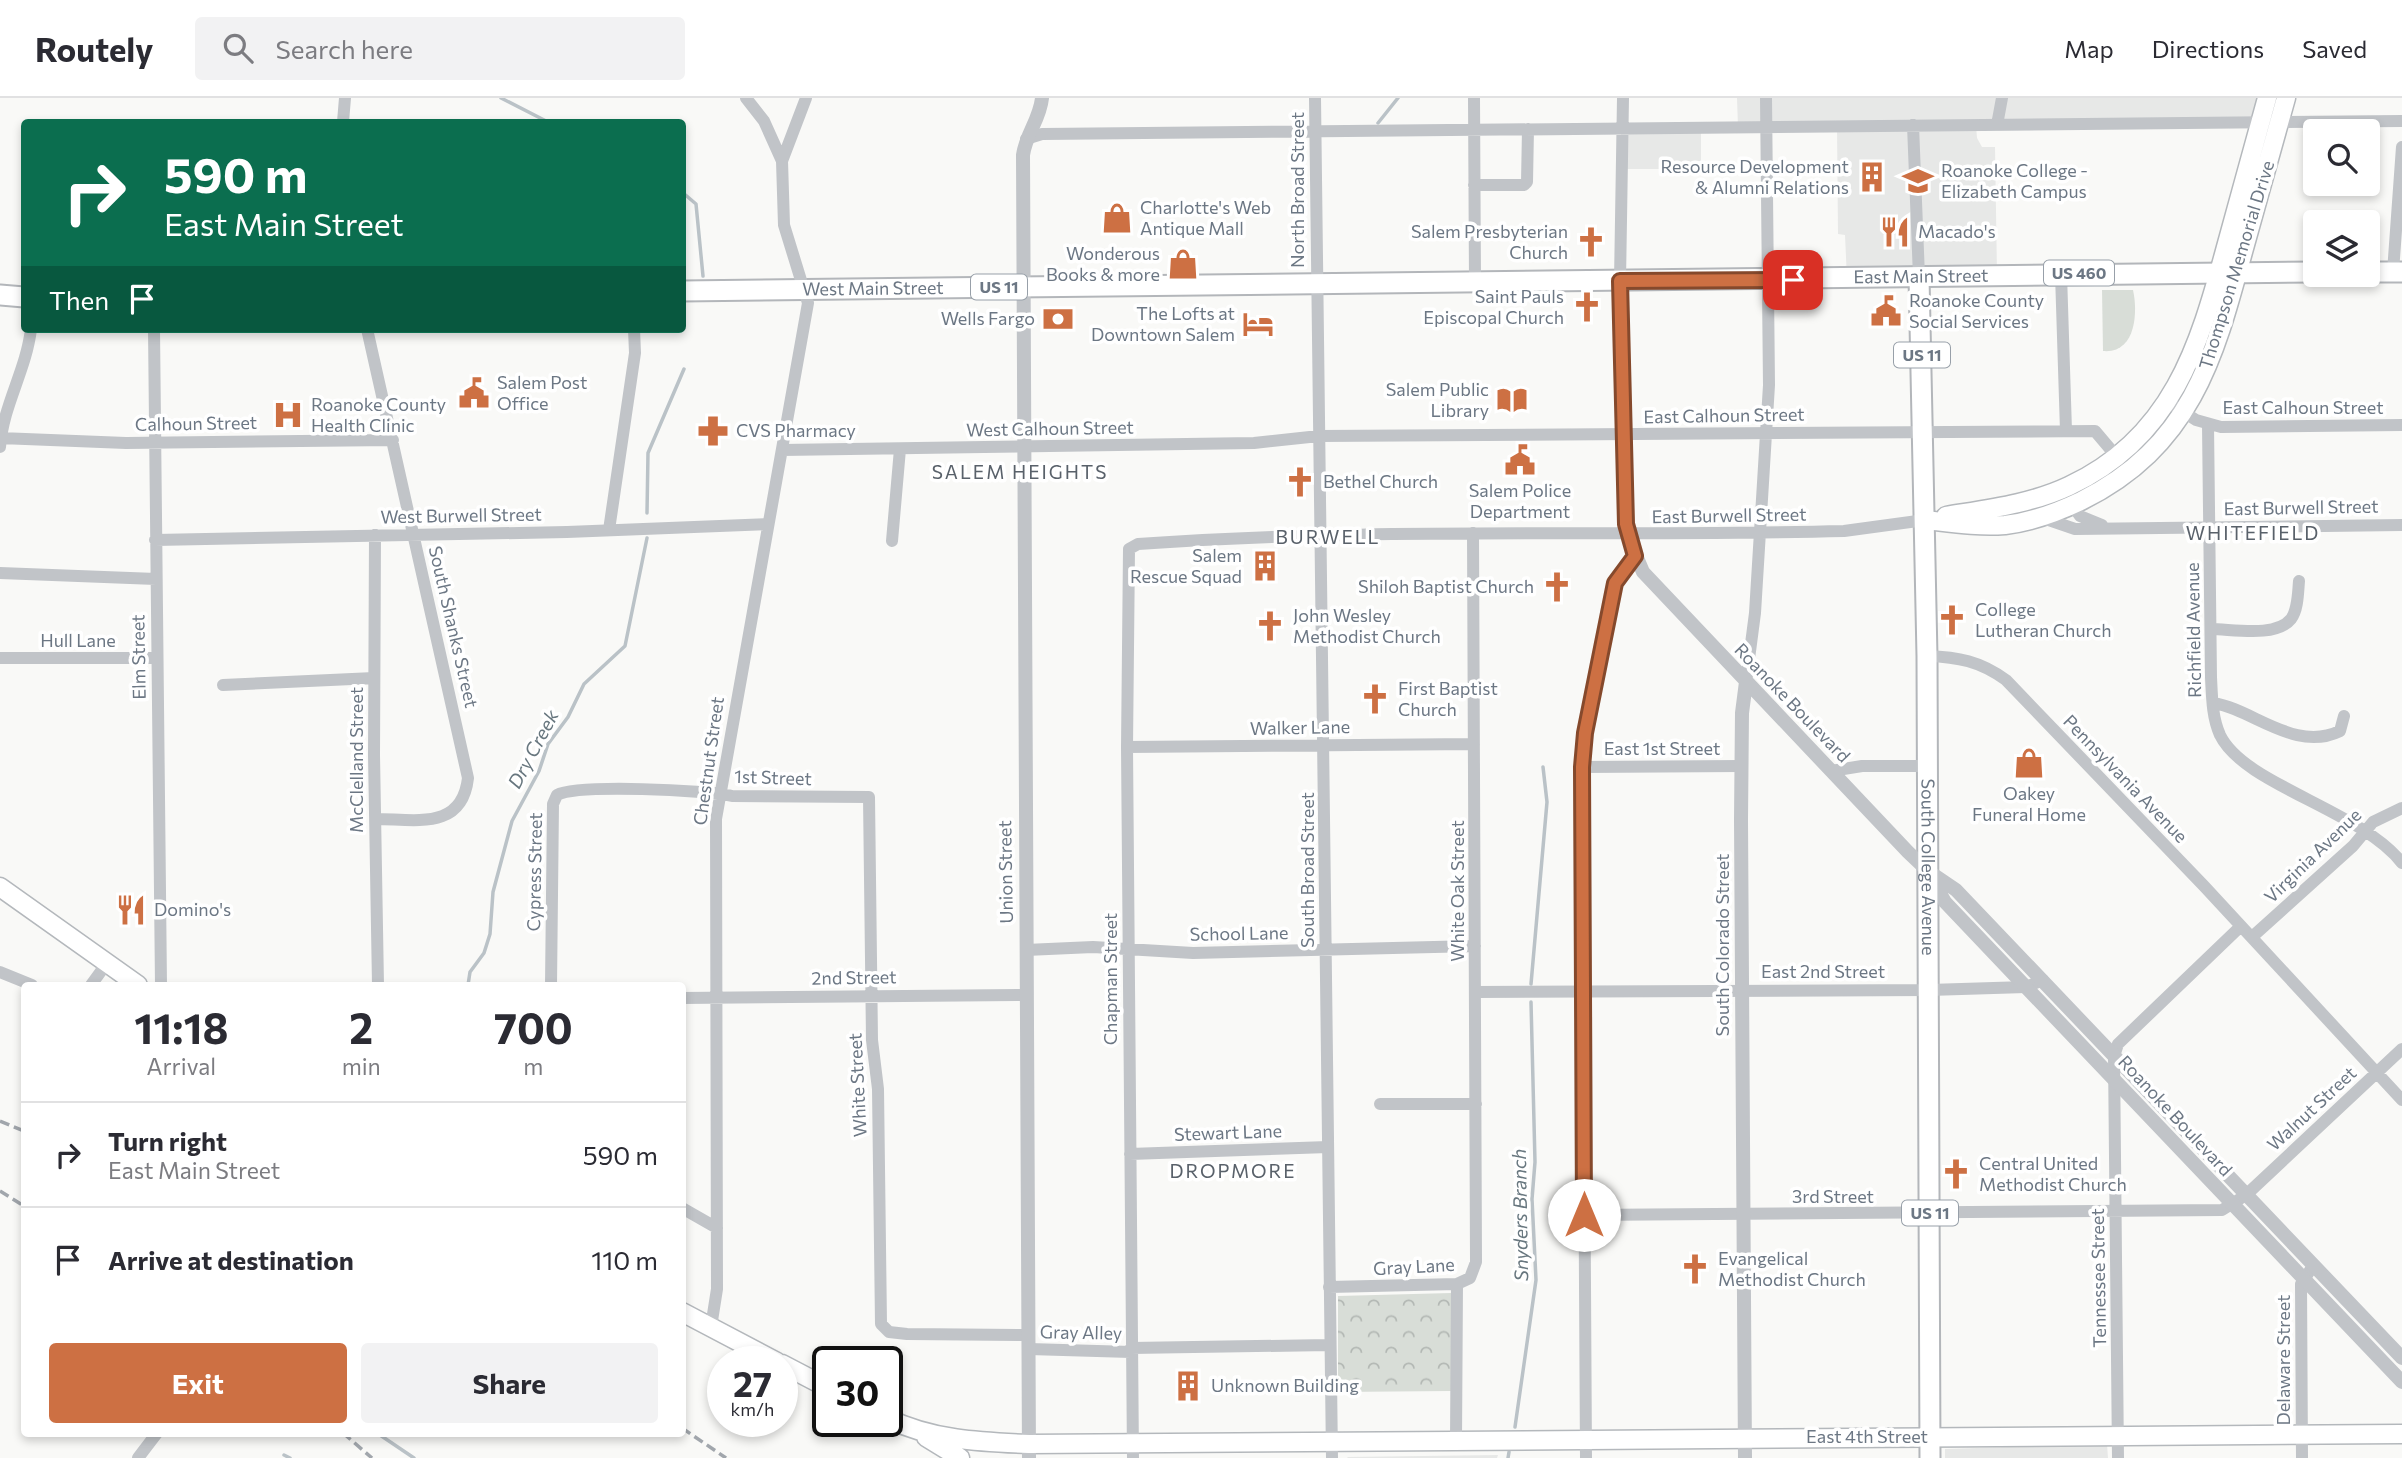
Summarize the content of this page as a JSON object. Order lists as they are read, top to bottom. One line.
{"streets":{"main road":["Thompson Memorial Drive","US 460","East Main Street","US 11","West Main Street","South College Avenue","East 4th Street"],"street":["North Broad Street","East Calhoun Street","Calhoun Street","West Calhoun Street","East Burwell Street","West Burwell Street","South Shanks Street","Richfield Avenue","Hull Lane","Elm Street","Roanoke Boulevard","Walker Lane","East 1st Street","McClelland Street","Chestnut Street","1st Street","Pennsylvania Avenue","Virginia Avenue","South Broad Street","Cypress Street","Union Street","White Oak Street","School Lane","South Colorado Street","East 2nd Street","2nd Street","Chapman Street","White Street","Walnut Street","Stewart Lane","3rd Street","Gray Lane","Tennessee Street","Gray Alley","Delaware Street"]},"crossings":[["North Broad Street","East Main Street"],["North Broad Street","West Main Street"],["North Broad Street","South Broad Street"],["Thompson Memorial Drive","East Main Street"],["Thompson Memorial Drive","East Calhoun Street"],["Thompson Memorial Drive","East Burwell Street"],["Thompson Memorial Drive","South College Avenue"],["East Main Street","West Main Street"],["East Main Street","Roanoke Boulevard"],["East Main Street","South College Avenue"],["East Main Street","South Broad Street"],["East Main Street","South Colorado Street"],["West Main Street","Chestnut Street"],["West Main Street","South Broad Street"],["West Main Street","Union Street"],["East Calhoun Street","West Calhoun Street"],["East Calhoun Street","Richfield Avenue"],["East Calhoun Street","Roanoke Boulevard"],["East Calhoun Street","South College Avenue"],["East Calhoun Street","South Broad Street"],["East Calhoun Street","South Colorado Street"],["Calhoun Street","South Shanks Street"],["Calhoun Street","Elm Street"],["West Calhoun Street","Chestnut Street"],["West Calhoun Street","South Broad Street"],["West Calhoun Street","Union Street"],["East Burwell Street","Richfield Avenue"],["East Burwell Street","Roanoke Boulevard"],["East Burwell Street","South College Avenue"],["East Burwell Street","South Broad Street"],["East Burwell Street","White Oak Street"],["East Burwell Street","South Colorado Street"],["East Burwell Street","Chapman Street"],["West Burwell Street","South Shanks Street"],["West Burwell Street","Elm Street"],["West Burwell Street","McClelland Street"],["West Burwell Street","Chestnut Street"],["South Shanks Street","McClelland Street"],["Richfield Avenue","Virginia Avenue"],["Hull Lane","Elm Street"],["Roanoke Boulevard","South College Avenue"],["Roanoke Boulevard","South Colorado Street"],["Roanoke Boulevard","East 2nd Street"],["Roanoke Boulevard","Walnut Street"],["Roanoke Boulevard","3rd Street"],["Roanoke Boulevard","Tennessee Street"],["Roanoke Boulevard","Delaware Street"],["Walker Lane","South Broad Street"],["Walker Lane","White Oak Street"],["Walker Lane","Chapman Street"],["East 1st Street","South Colorado Street"],["Chestnut Street","1st Street"],["Chestnut Street","2nd Street"],["1st Street","Cypress Street"],["1st Street","White Street"],["Pennsylvania Avenue","Virginia Avenue"],["Pennsylvania Avenue","South College Avenue"],["South College Avenue","East 2nd Street"],["South College Avenue","3rd Street"],["South College Avenue","East 4th Street"],["South Broad Street","School Lane"],["South Broad Street","Chapman Street"],["South Broad Street","Stewart Lane"],["South Broad Street","Gray Lane"],["South Broad Street","Gray Alley"],["South Broad Street","East 4th Street"],["Union Street","School Lane"],["Union Street","2nd Street"],["Union Street","Gray Alley"],["Union Street","East 4th Street"],["White Oak Street","School Lane"],["White Oak Street","East 2nd Street"],["White Oak Street","Gray Lane"],["School Lane","Chapman Street"],["South Colorado Street","East 2nd Street"],["South Colorado Street","3rd Street"],["South Colorado Street","East 4th Street"],["2nd Street","White Street"],["Chapman Street","Stewart Lane"],["Chapman Street","Gray Alley"],["Chapman Street","East 4th Street"],["White Street","Gray Alley"],["Walnut Street","3rd Street"],["3rd Street","Tennessee Street"],["Tennessee Street","East 4th Street"],["Delaware Street","East 4th Street"]],"districts":["SALEM HEIGHTS","WHITEFIELD","BURWELL","DROPMORE"],"water":["Dry Creek","Snyders Branch"],"places":{"building":["Resource Development & Alumni Relations","Salem Rescue Squad","Unknown Building"],"school or university":["Roanoke College - Elizabeth Campus"],"shop":["Charlotte's Web Antique Mall","Wonderous Books & more","Oakey Funeral Home"],"restaurant":["Macado's","Domino's"],"church":["Salem Presbyterian Church","Saint Pauls Episcopal Church","Bethel Church","Shiloh Baptist Church","College Lutheran Church","John Wesley Methodist Church","First Baptist Church","Central United Methodist Church","Evangelical Methodist Church"],"public building":["Roanoke County Social Services","Salem Post Office","Salem Police Department"],"bank":["Wells Fargo"],"hotel":["The Lofts at Downtown Salem"],"library":["Salem Public Library"],"hospital":["Roanoke County Health Clinic"],"pharmacy":["CVS Pharmacy"]},"page":{"header":"Routely","search":"Search here","nav":["Map","Directions","Saved"],"turn":["590 m","East Main Street"],"then":"Then","eta":["11:18","Arrival","2","min","700","m"],"list":[{"name":"Turn right","note":"East Main Street","value":"590 m"},{"name":"Arrive at destination","value":"110 m"}],"buttons":["Exit","Share"],"speed":"27 km/h","limit":"30"}}
